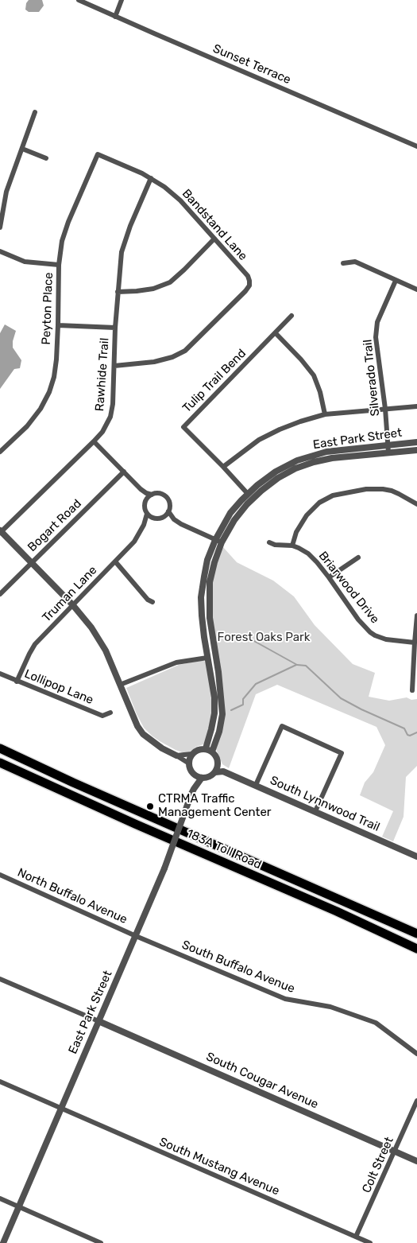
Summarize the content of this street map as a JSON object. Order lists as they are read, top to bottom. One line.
{"streets":{"highway":["183A Toll Road"],"street":["Sunset Terrace","Bandstand Lane","Peyton Place","Rawhide Trail","Silverado Trail","Tulip Trail Bend","East Park Street","Bogart Road","Briarwood Drive","Truman Lane","Lollipop Lane","South Lynnwood Trail","North Buffalo Avenue","South Buffalo Avenue","South Cougar Avenue","Colt Street","South Mustang Avenue"]},"crossings":[["Bandstand Lane","Peyton Place"],["Bandstand Lane","Rawhide Trail"],["Silverado Trail","East Park Street"],["Tulip Trail Bend","East Park Street"],["East Park Street","South Lynnwood Trail"],["East Park Street","North Buffalo Avenue"],["East Park Street","South Buffalo Avenue"],["East Park Street","South Cougar Avenue"],["East Park Street","South Mustang Avenue"],["Truman Lane","Lollipop Lane"],["North Buffalo Avenue","South Buffalo Avenue"],["South Cougar Avenue","Colt Street"],["Colt Street","South Mustang Avenue"]],"parks":["Forest Oaks Park"],"places":["CTRMA Traffic Management Center"]}
